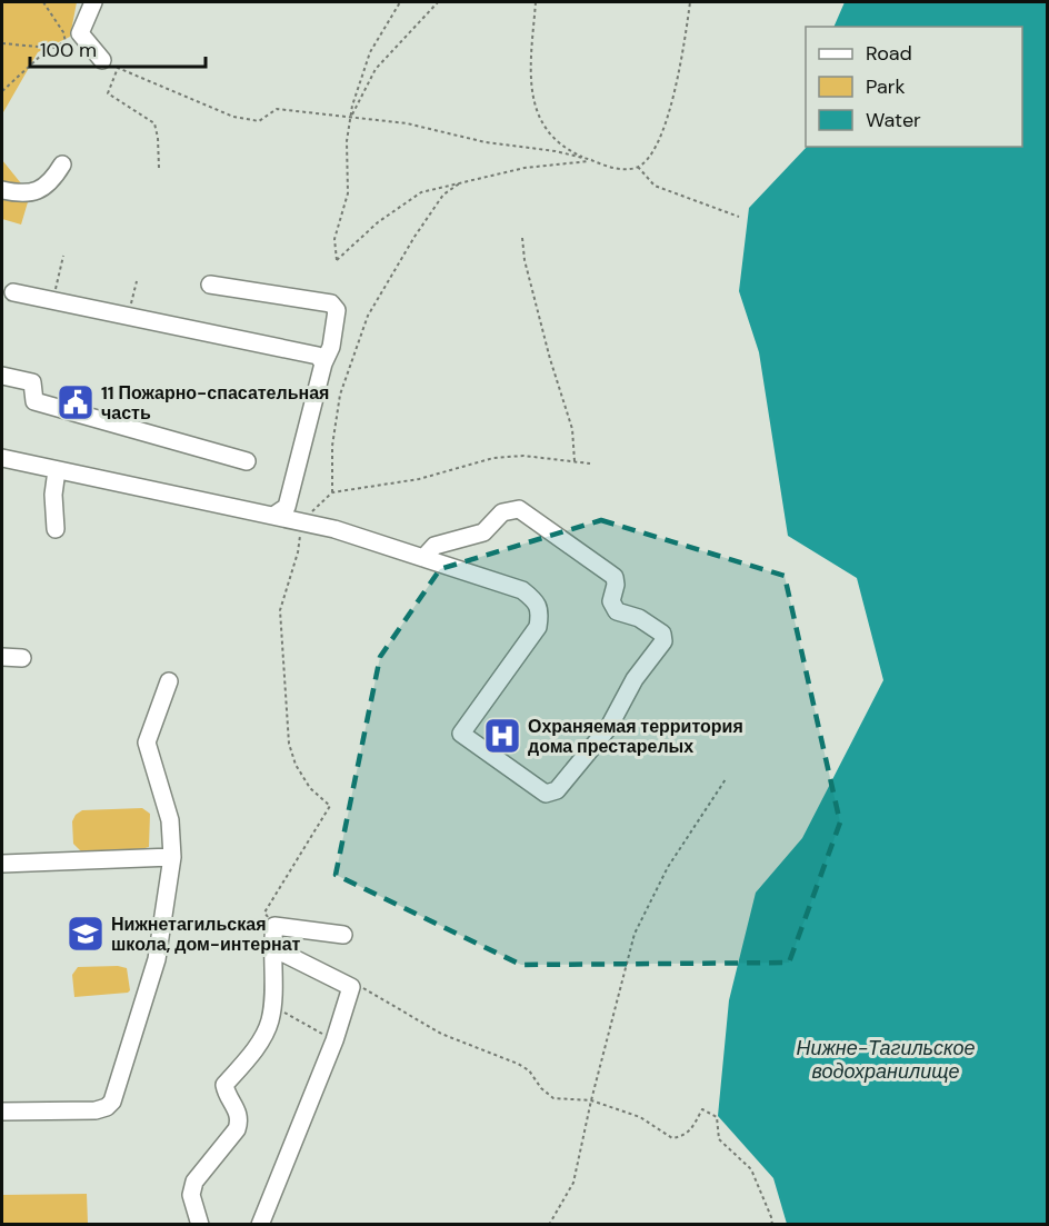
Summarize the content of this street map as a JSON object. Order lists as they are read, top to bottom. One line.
{"water":["Нижне-Тагильское водохранилище"],"places":{"public building":["11 Пожарно-спасательная часть"],"hospital":["Охраняемая территория дома престарелых"],"school or university":["Нижнетагильская школа, дом-интернат"]},"legend":["Road","Park","Water"],"scale_bar":"100 m"}
